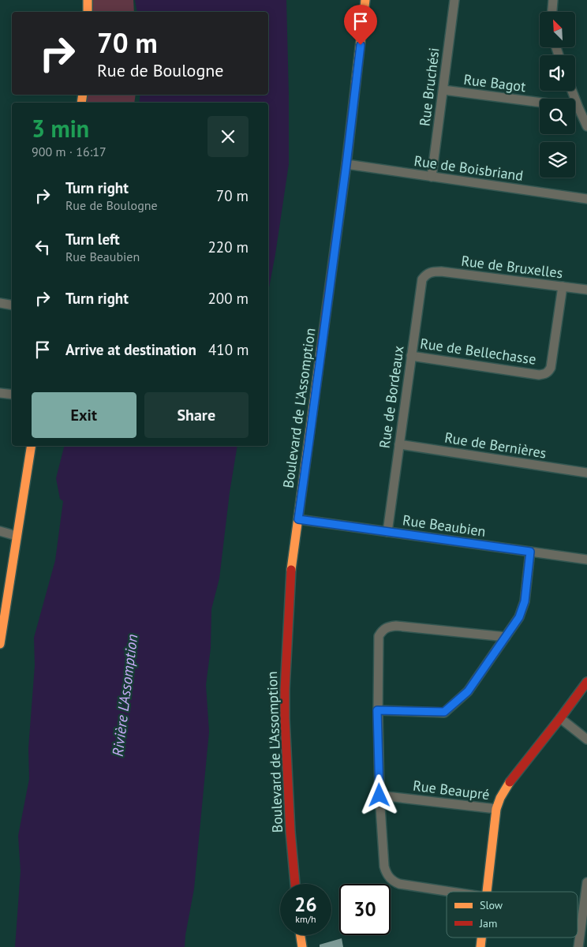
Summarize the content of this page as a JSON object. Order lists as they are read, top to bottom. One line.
{"streets":{"street":["Rue Bagot","Rue Bruchési","Rue de Boisbriand","Rue de Bruxelles","Rue de Bellechasse","Rue de Bordeaux","Boulevard de L'Assomption","Rue de Bernières","Rue Beaubien","Rue Beaupré"]},"crossings":[["Rue Bagot","Rue Bruchési"],["Rue Bruchési","Rue de Boisbriand"],["Rue de Boisbriand","Boulevard de L'Assomption"],["Rue de Bruxelles","Rue de Bellechasse"],["Rue de Bruxelles","Rue de Bordeaux"],["Rue de Bellechasse","Rue de Bordeaux"],["Rue de Bordeaux","Rue de Bernières"],["Rue de Bordeaux","Rue Beaubien"],["Boulevard de L'Assomption","Rue Beaubien"]],"water":["Rivière L'Assomption"],"legend":["Slow","Jam"],"north":"top left","page":{"turn":["70 m","Rue de Boulogne"],"heading":["3 min","900 m · 16:17"],"list":[{"name":"Turn right","note":"Rue de Boulogne","value":"70 m"},{"name":"Turn left","note":"Rue Beaubien","value":"220 m"},{"name":"Turn right","value":"200 m"},{"name":"Arrive at destination","value":"410 m"}],"buttons":["Exit","Share"],"speed":"26 km/h","limit":"30"}}
